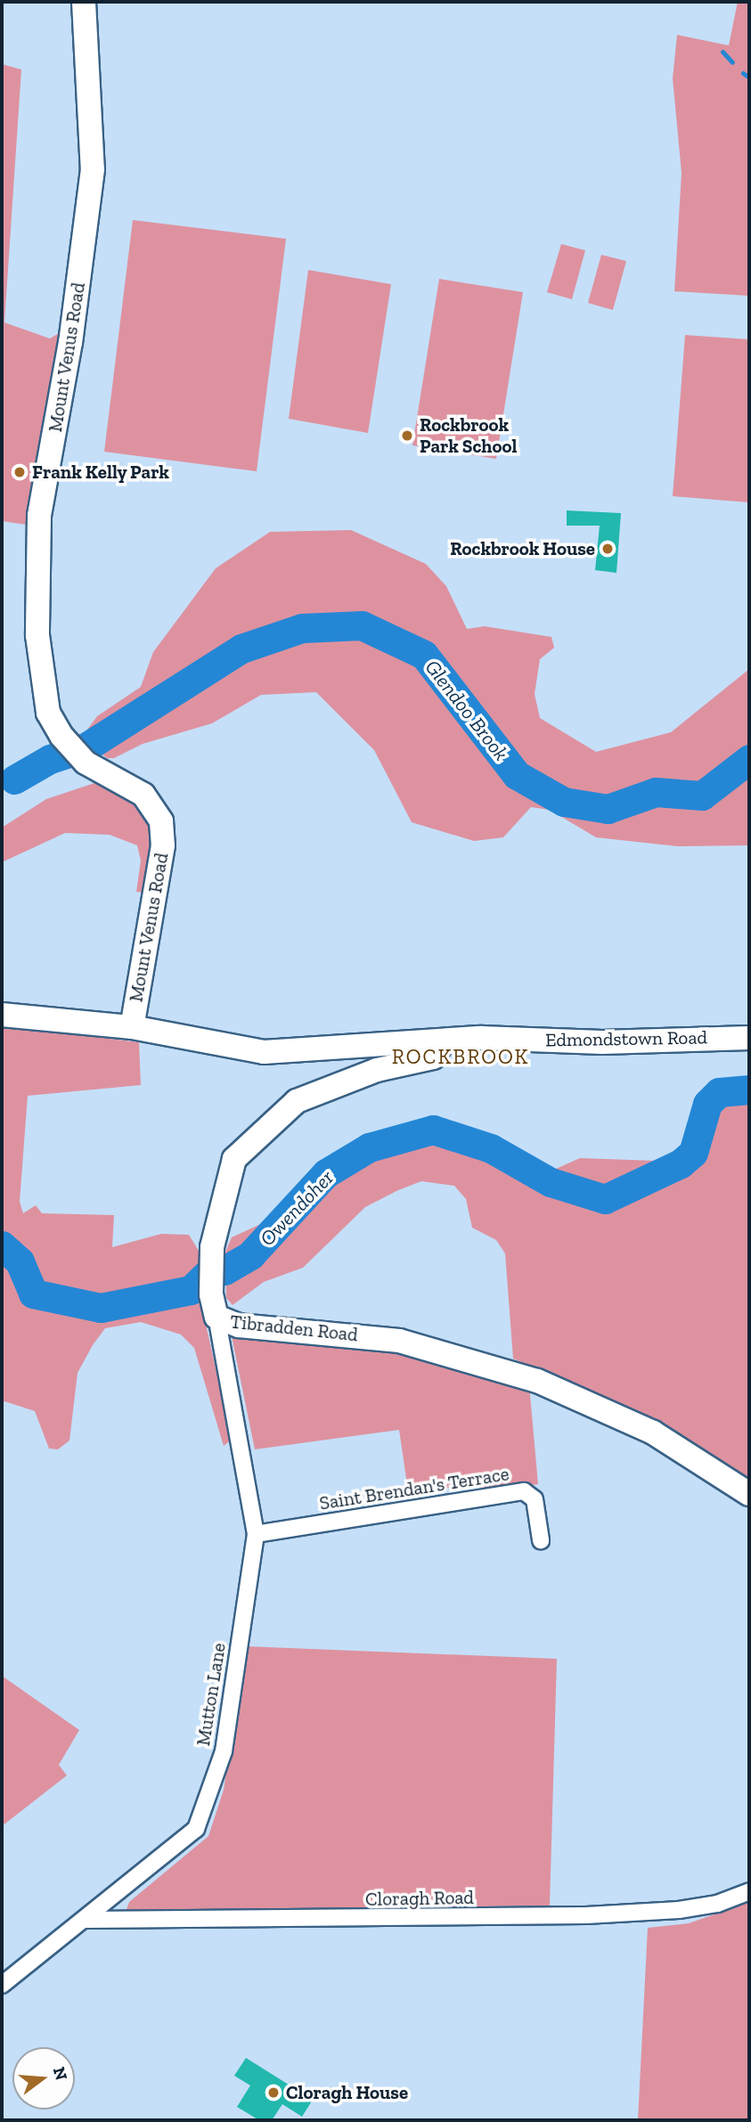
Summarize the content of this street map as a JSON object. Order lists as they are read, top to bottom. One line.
{"streets":{"street":["Mount Venus Road","Edmondstown Road","Tibradden Road","Saint Brendan's Terrace","Mutton Lane","Cloragh Road"]},"crossings":[["Mount Venus Road","Edmondstown Road"],["Edmondstown Road","Tibradden Road"],["Tibradden Road","Mutton Lane"],["Saint Brendan's Terrace","Mutton Lane"],["Mutton Lane","Cloragh Road"]],"districts":["ROCKBROOK"],"water":["Glendoo Brook","Owendoher"],"places":["Rockbrook Park School","Frank Kelly Park","Rockbrook House","Cloragh House"],"north":"right"}
